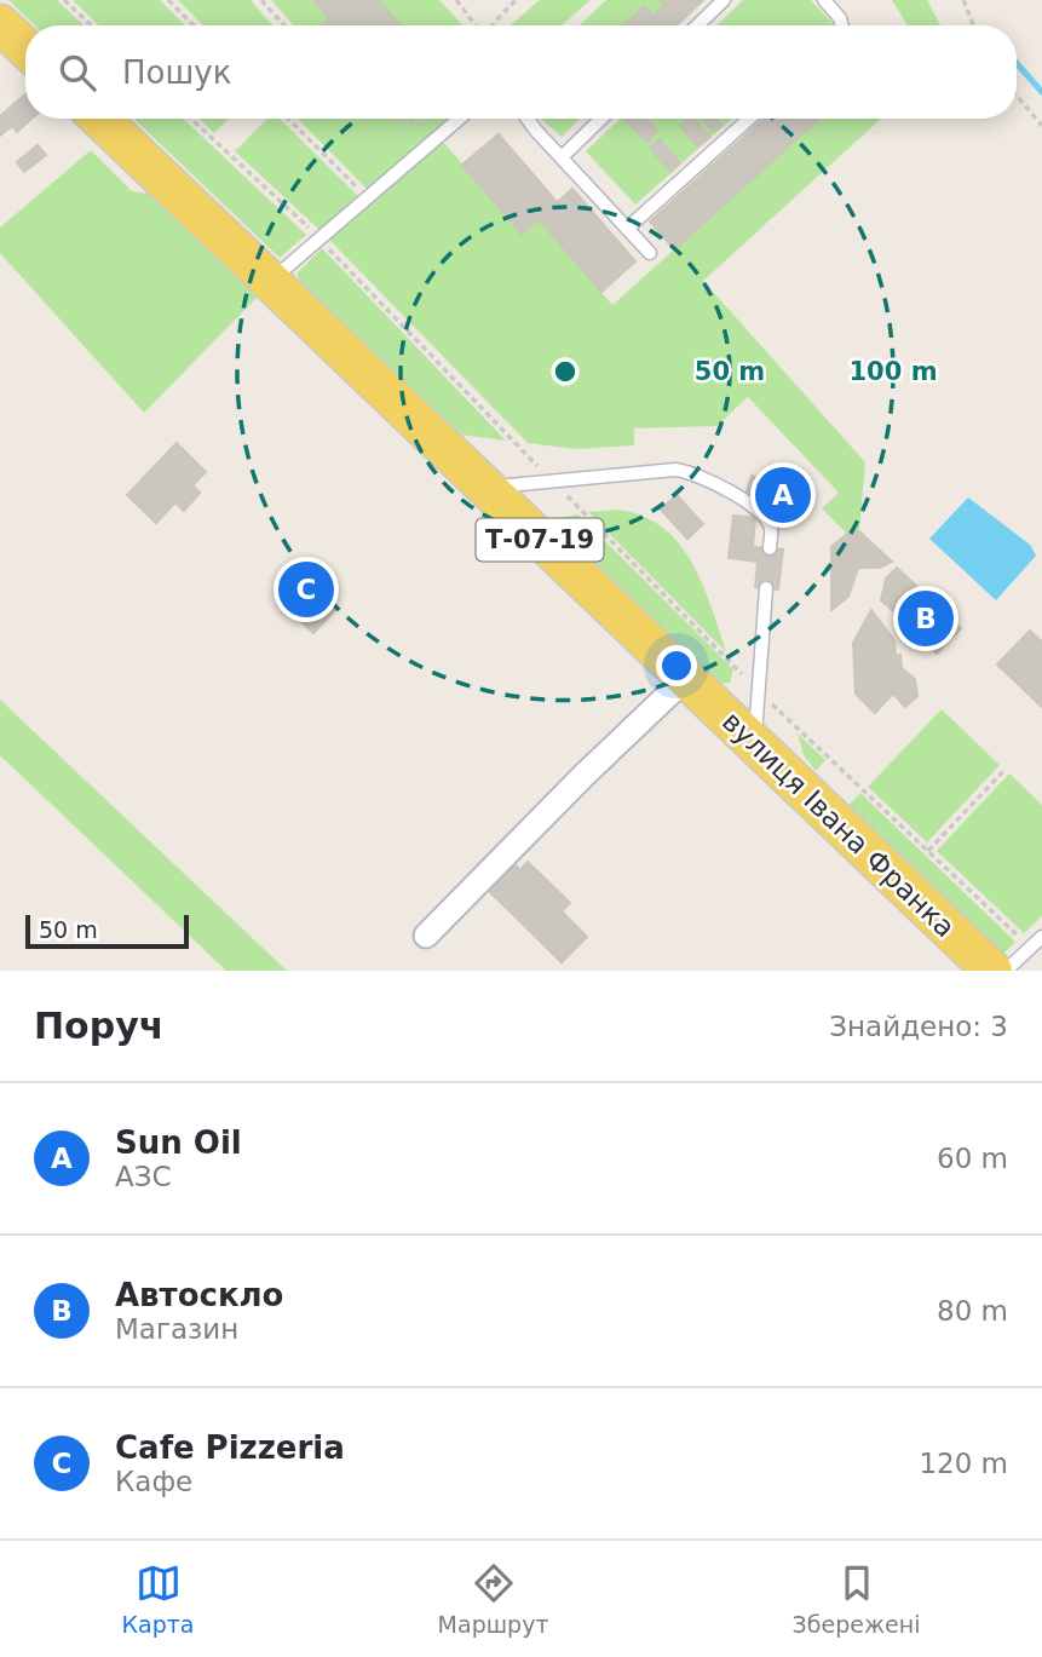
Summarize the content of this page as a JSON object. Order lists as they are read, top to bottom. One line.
{"streets":{"main road":["Т-07-19","вулиця Івана Франка"]},"scale_bar":"50 m","page":{"search":"Пошук","pins":["A","C","B"],"scale":"50 m","heading":["Поруч","Знайдено: 3"],"list":[{"mark":"A","name":"Sun Oil","note":"АЗС","value":"60 m"},{"mark":"B","name":"Автоскло","note":"Магазин","value":"80 m"},{"mark":"C","name":"Cafe Pizzeria","note":"Кафе","value":"120 m"}],"nav":["Карта","Маршрут","Збережені"]},"rings":["50 m","100 m"]}
